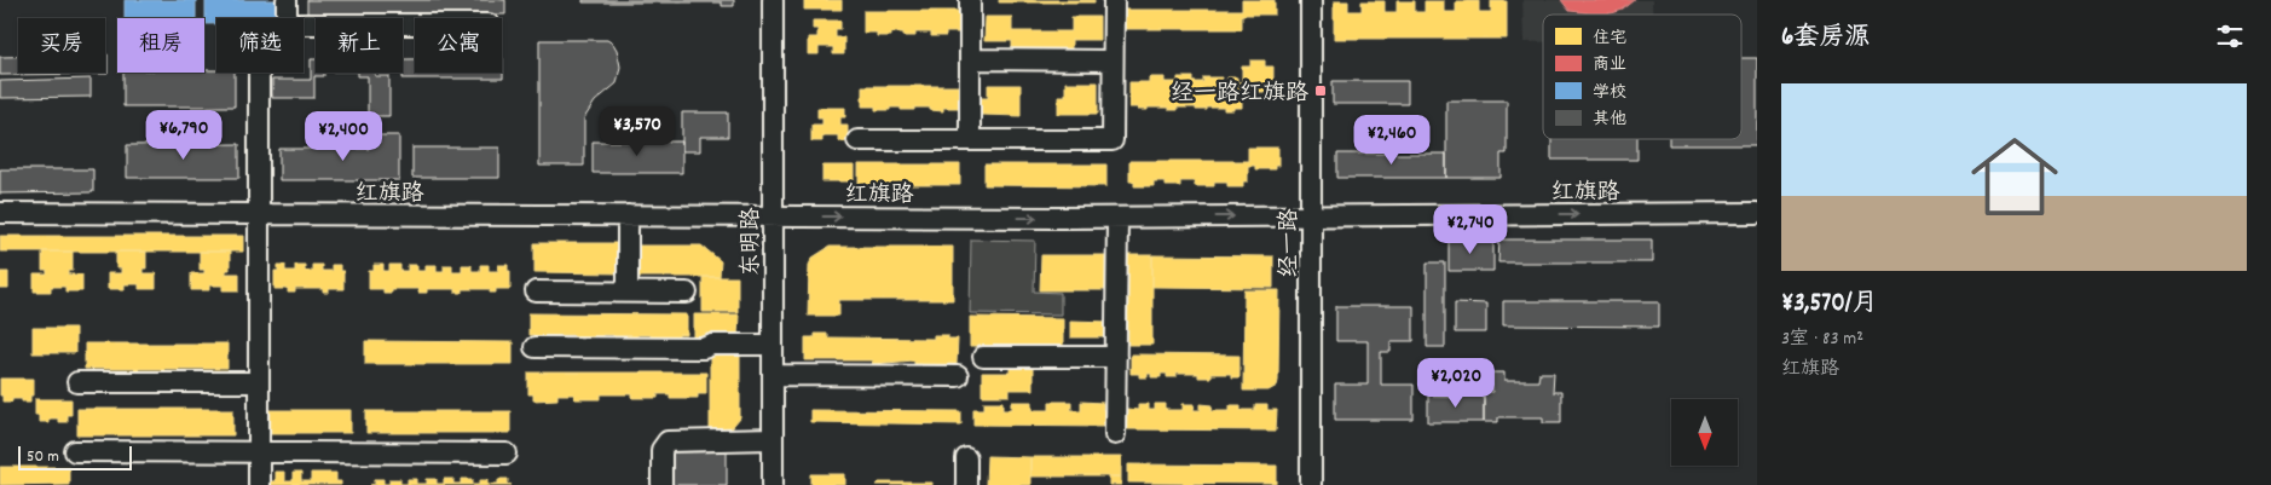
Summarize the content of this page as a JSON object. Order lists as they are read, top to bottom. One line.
{"streets":{"street":["红旗路","东明路","经一路"]},"crossings":[["红旗路","东明路"],["红旗路","经一路"]],"places":{"transit":["经一路红旗路"]},"legend":["住宅","商业","学校","其他"],"scale_bar":"50 m","north":"bottom","page":{"heading":"6套房源","chip":["买房","租房","筛选","新上","公寓"],"list":[{"name":"¥3,570/月","note":"3室 · 83 m² · 红旗路"}],"price":["¥3,570","¥6,790","¥2,400","¥2,460","¥2,740","¥2,020"],"scale":"50 m"}}
